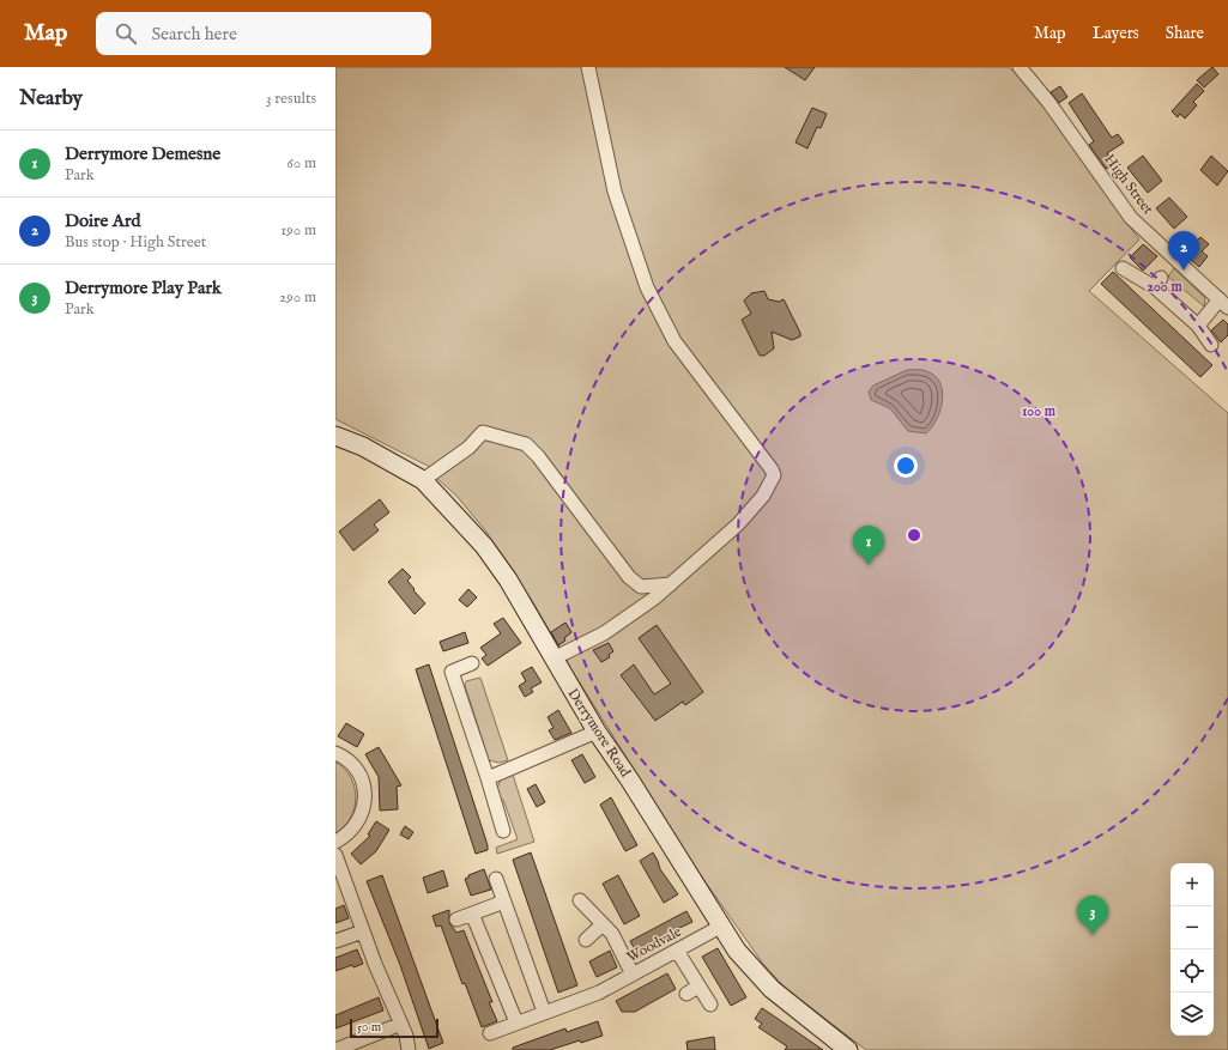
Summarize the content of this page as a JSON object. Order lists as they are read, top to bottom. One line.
{"streets":{"main road":["Derrymore Road"],"street":["High Street","Woodvale"]},"crossings":[["Derrymore Road","Woodvale"]],"scale_bar":"50 m","page":{"header":"Map","search":"Search here","nav":["Map","Layers","Share"],"heading":["Nearby","3 results"],"list":[{"mark":"1","name":"Derrymore Demesne","note":"Park","value":"60 m"},{"mark":"2","name":"Doire Ard","note":"Bus stop · High Street","value":"190 m"},{"mark":"3","name":"Derrymore Play Park","note":"Park","value":"290 m"}],"pins":["2","1","3"],"map_buttons":["+","−"],"scale":"50 m"},"rings":["200 m","100 m"]}
